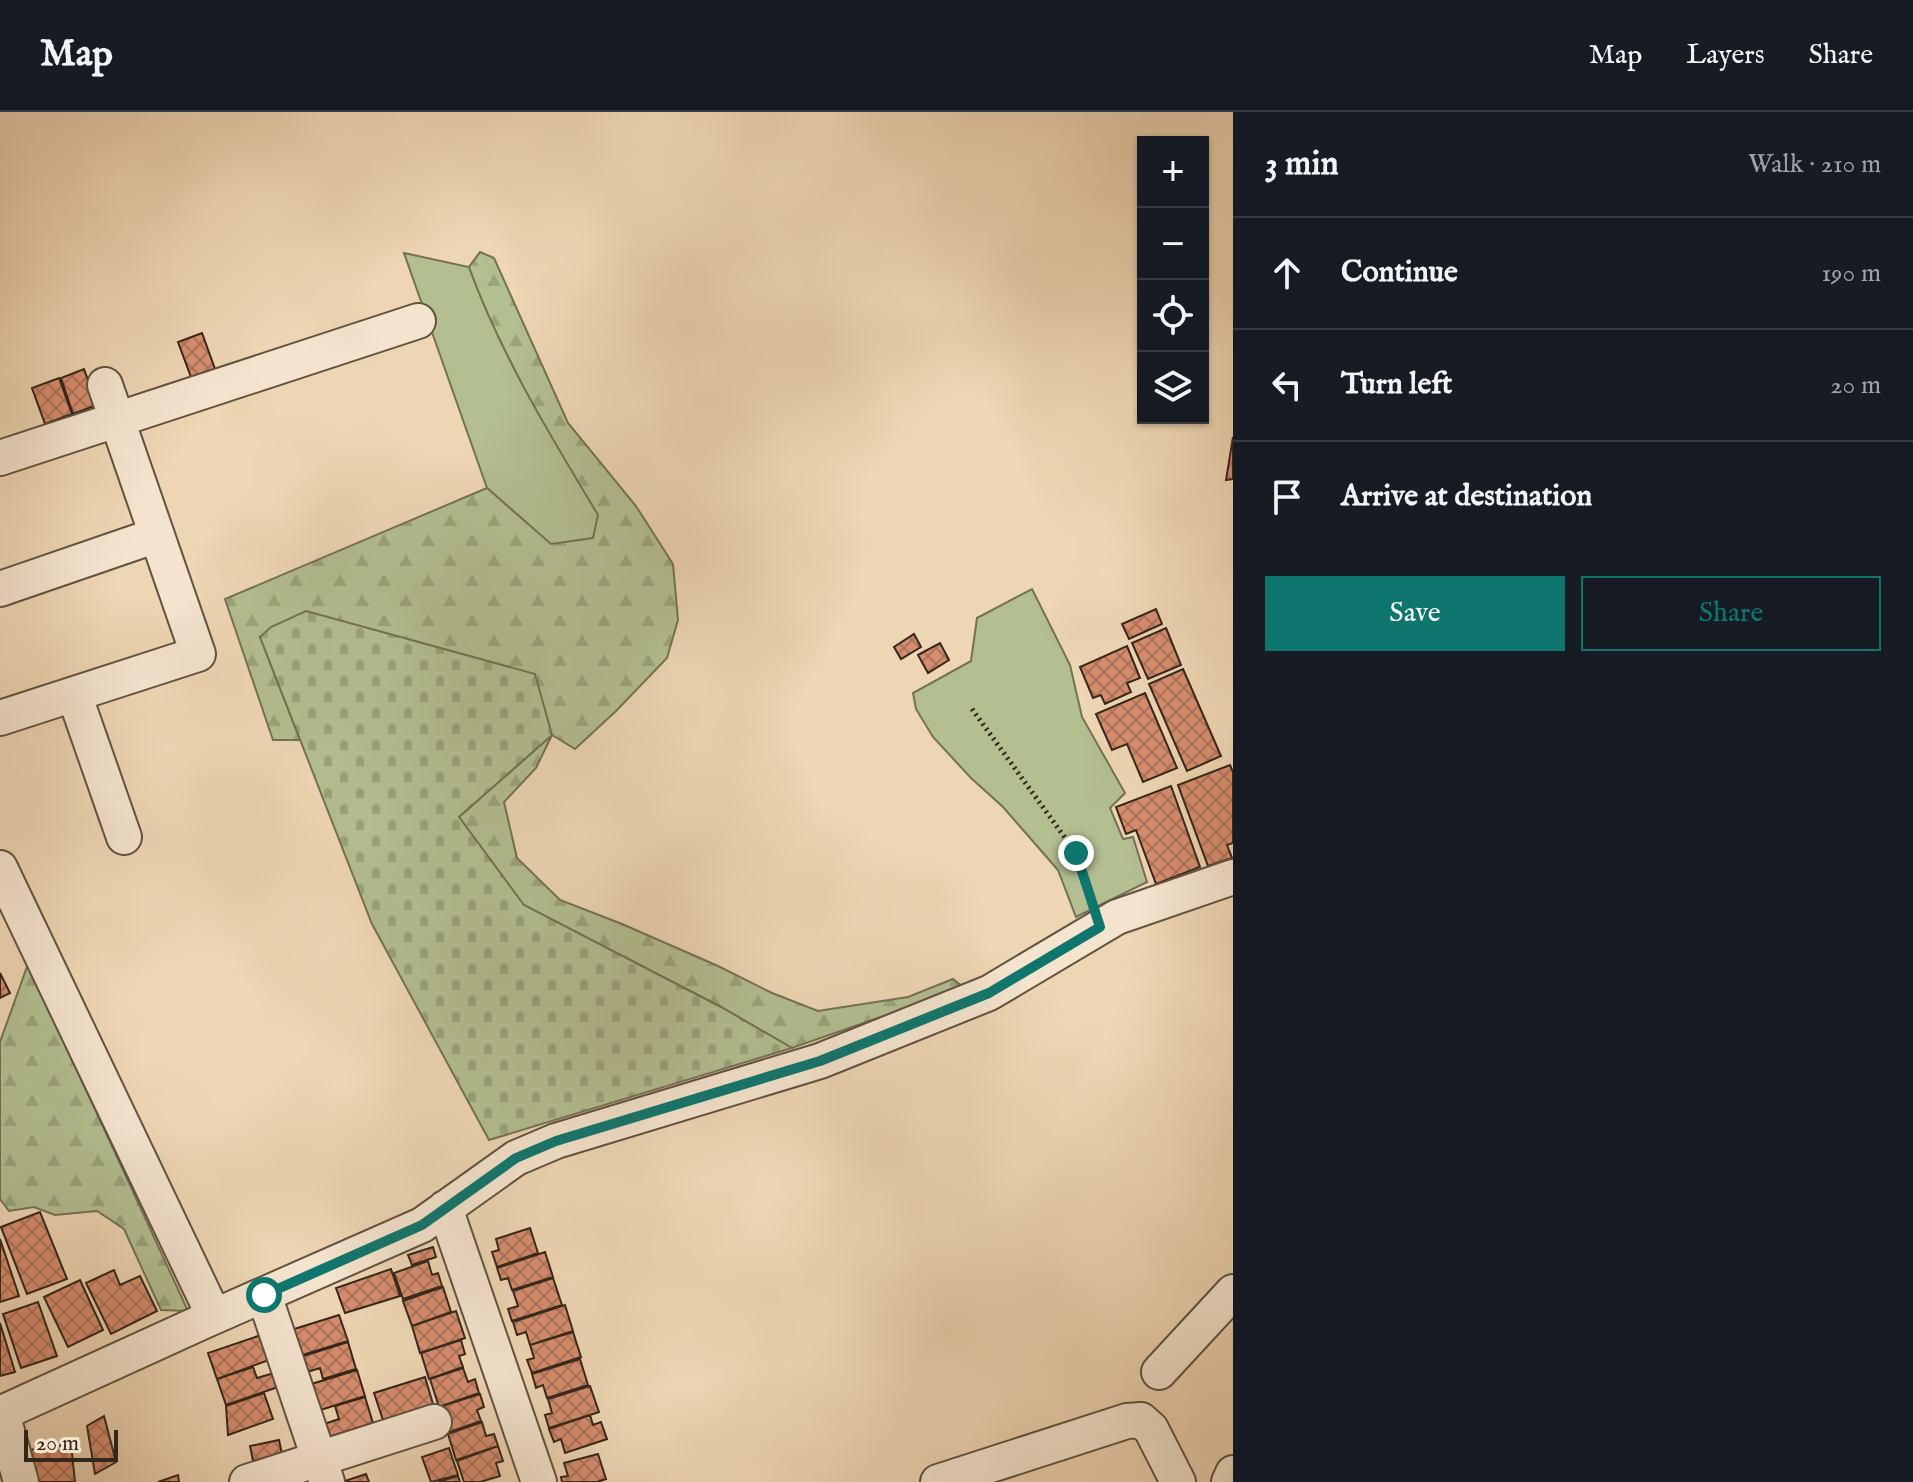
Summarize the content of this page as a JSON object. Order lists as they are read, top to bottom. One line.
{"scale_bar":"20 m","page":{"header":"Map","nav":["Map","Layers","Share"],"heading":["3 min","Walk · 210 m"],"map_buttons":["+","−"],"list":[["Continue","190 m"],["Turn left","20 m"],"Arrive at destination"],"buttons":["Save","Share"],"scale":"20 m"}}
